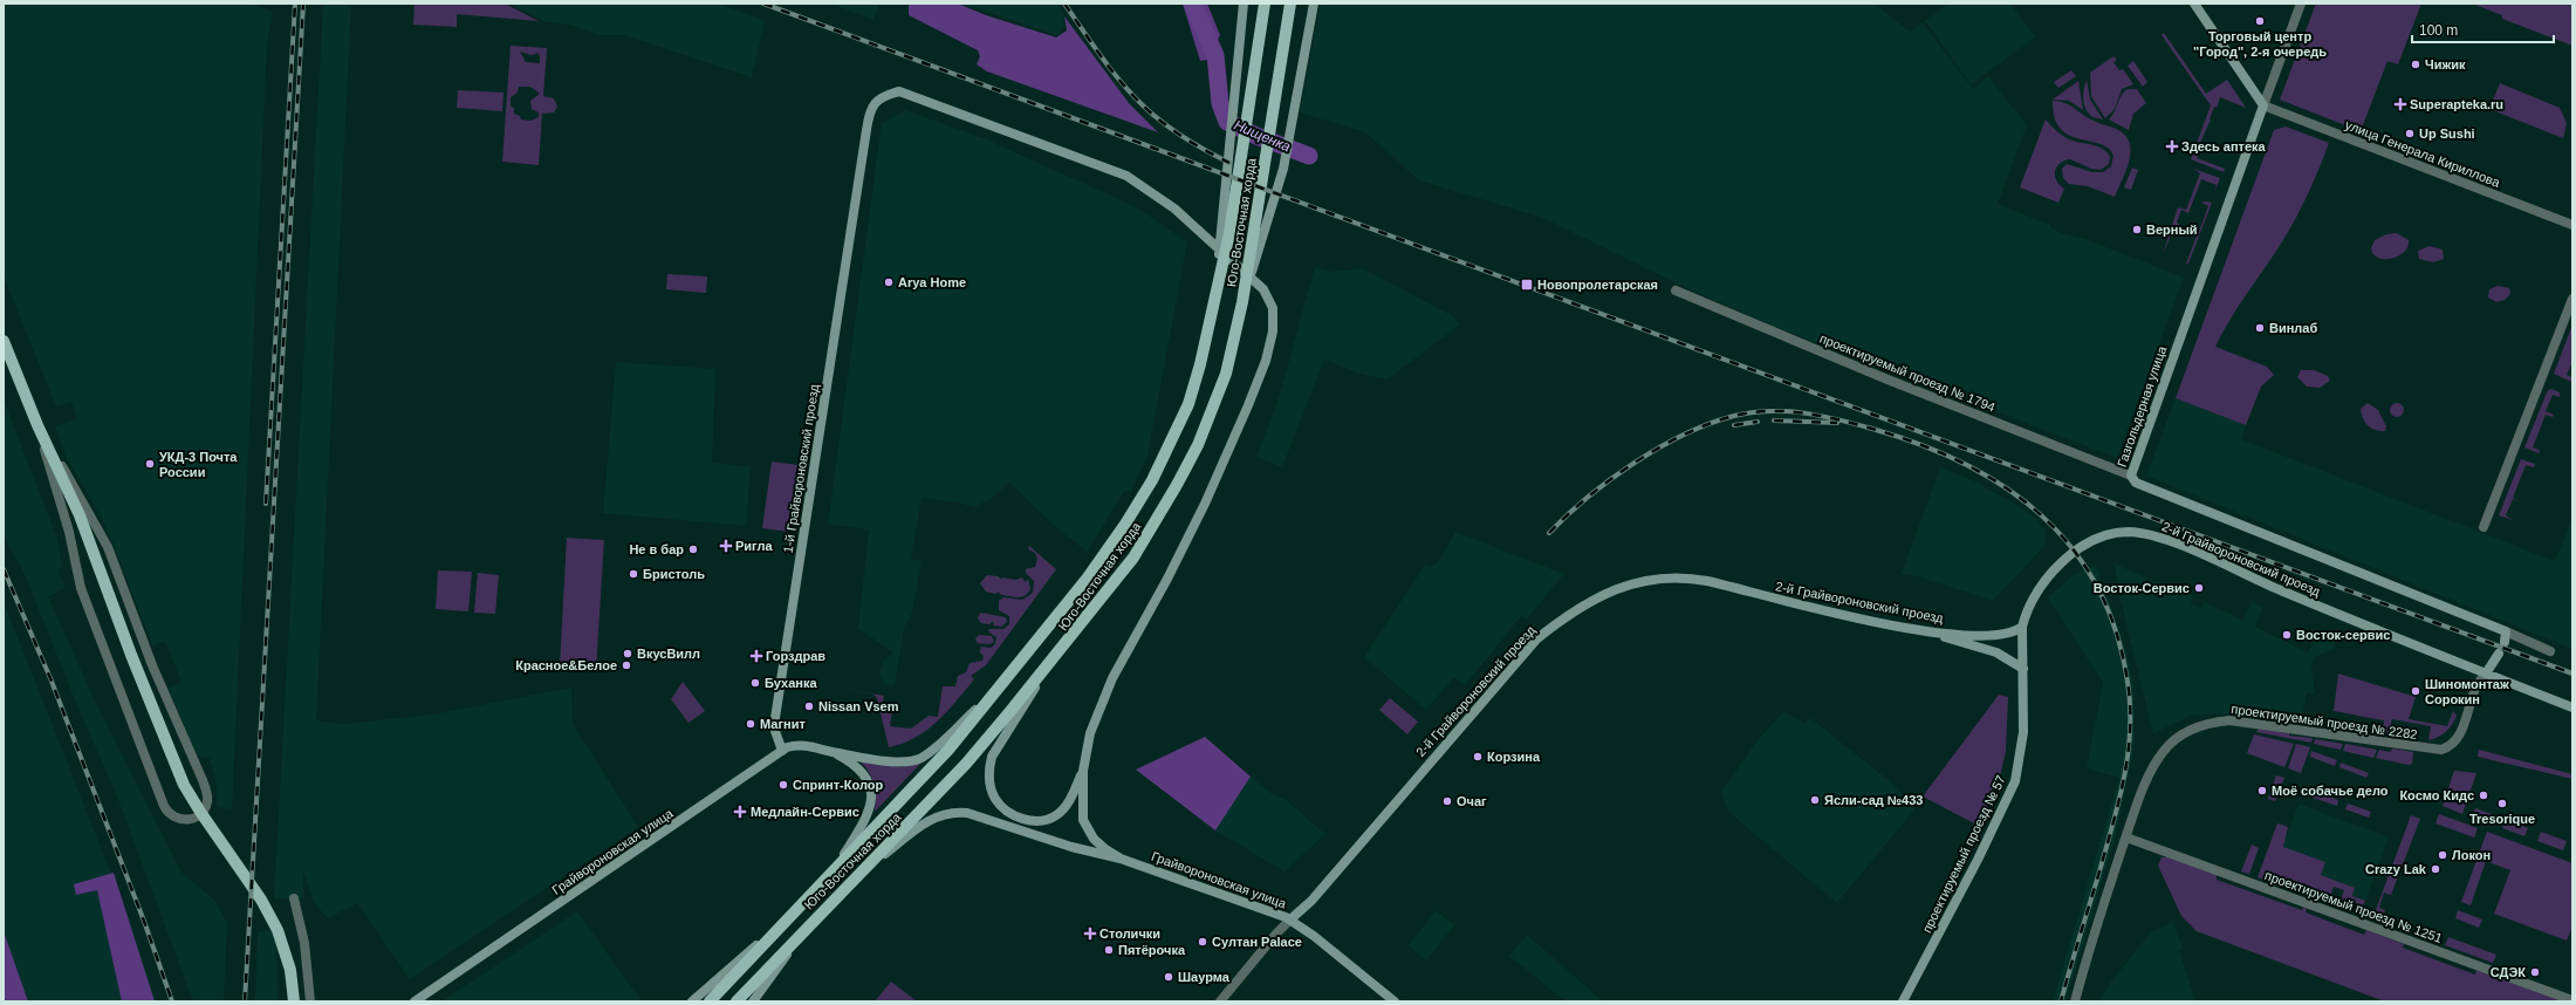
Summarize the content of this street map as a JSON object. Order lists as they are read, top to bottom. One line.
{"streets":{"main road":["Юго-Восточная хорда","Газгольдерная улица","1-й Грайвороновский проезд","2-й Грайвороновский проезд","Грайвороновская улица","проектируемый проезд № 57"],"street":["улица Генерала Кириллова","проектируемый проезд № 1794","проектируемый проезд № 2282","проектируемый проезд № 1251"]},"crossings":[["улица Генерала Кириллова","Газгольдерная улица"],["Юго-Восточная хорда","Грайвороновская улица"],["проектируемый проезд № 1794","Газгольдерная улица"],["1-й Грайвороновский проезд","Грайвороновская улица"],["2-й Грайвороновский проезд","проектируемый проезд № 2282"],["2-й Грайвороновский проезд","Грайвороновская улица"],["2-й Грайвороновский проезд","проектируемый проезд № 57"],["проектируемый проезд № 2282","проектируемый проезд № 1251"]],"water":["Нищенка"],"places":{"other":["Торговый центр \"Город\", 2-я очередь","Чижик","Up Sushi","Верный","Arya Home","Винлаб","УКД-3 Почта России","Не в бар","Бристоль","Восток-Сервис","Восток-сервис","ВкусВилл","Красное&Белое","Буханка","Шиномонтаж Сорокин","Nissan Vsem","Магнит","Корзина","Спринт-Колор","Моё собачье дело","Космо Кидс","Ясли-сад №433","Очаг","Tresorique","Локон","Crazy Lak","Султан Palace","Пятёрочка","СДЭК","Шаурма"],"health":["Superapteka.ru","Здесь аптека","Ригла","Горздрав","Медлайн-Сервис","Столички"],"transit":["Новопролетарская"]},"scale_bar":"100 m"}
